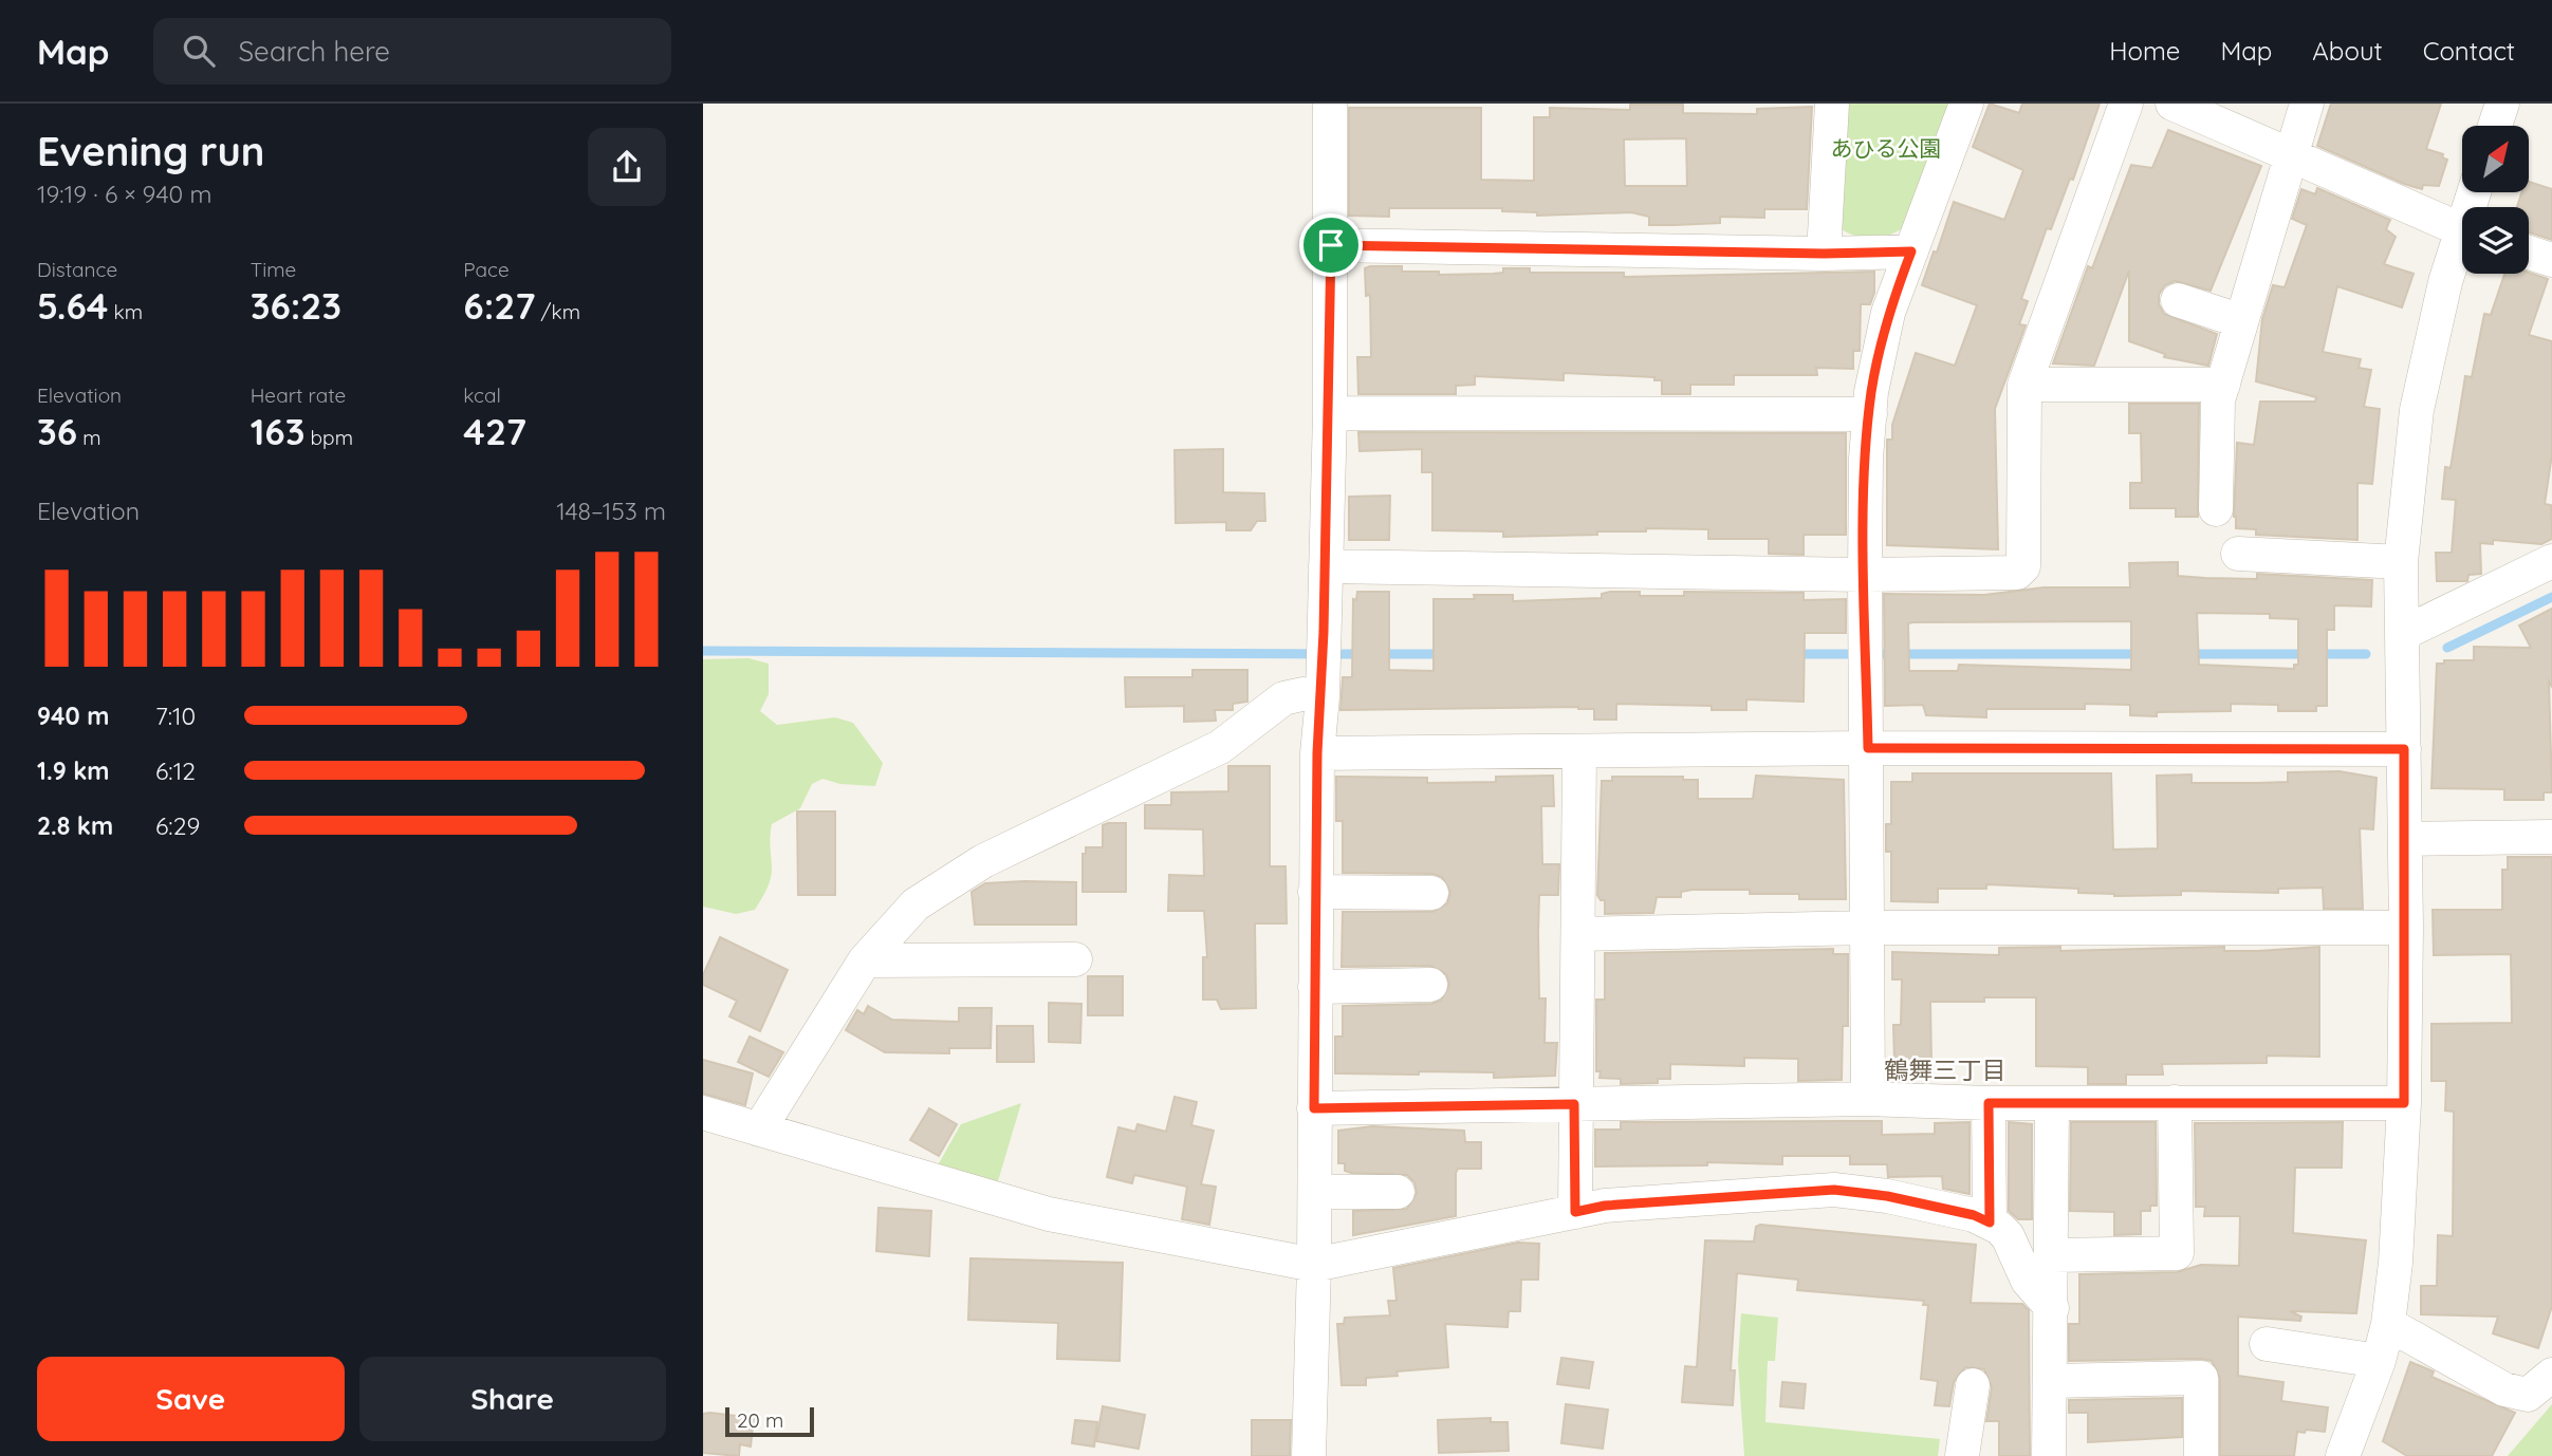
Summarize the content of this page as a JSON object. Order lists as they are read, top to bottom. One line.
{"districts":["鶴舞三丁目"],"parks":["あひる公園"],"scale_bar":"20 m","north":"top right","page":{"header":"Map","search":"Search here","nav":["Home","Map","About","Contact"],"heading":["Evening run","19:19 · 6 × 940 m"],"stats":[["Distance","5.64 km"],["Time","36:23"],["Pace","6:27 /km"],["Elevation","36 m"],["Heart rate","163 bpm"],["kcal","427"]],"chart":["Elevation","148–153 m"],"list":[{"name":"940 m","note":"7:10"},{"name":"1.9 km","note":"6:12"},{"name":"2.8 km","note":"6:29"}],"buttons":["Save","Share"],"scale":"20 m"}}
